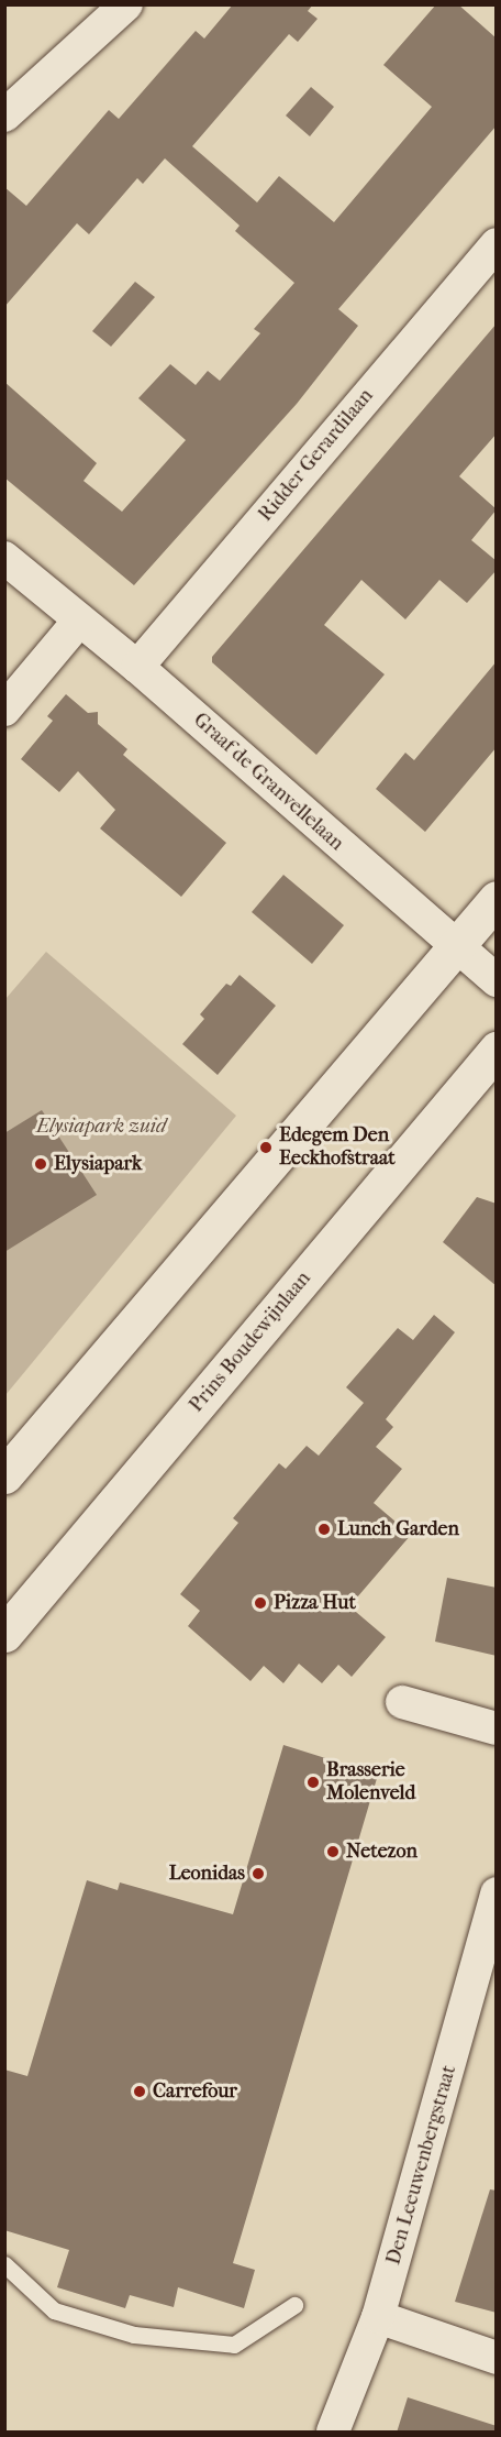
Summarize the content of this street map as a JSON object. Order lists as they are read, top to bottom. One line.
{"streets":{"main road":["Prins Boudewijnlaan"],"street":["Ridder Gerardilaan","Graaf de Granvellelaan","Den Leeuwenbergstraat"]},"crossings":[["Ridder Gerardilaan","Graaf de Granvellelaan"]],"parks":["Elysiapark zuid"],"places":["Edegem Den Eeckhofstraat","Elysiapark","Lunch Garden","Pizza Hut","Brasserie Molenveld","Netezon","Leonidas","Carrefour"]}
